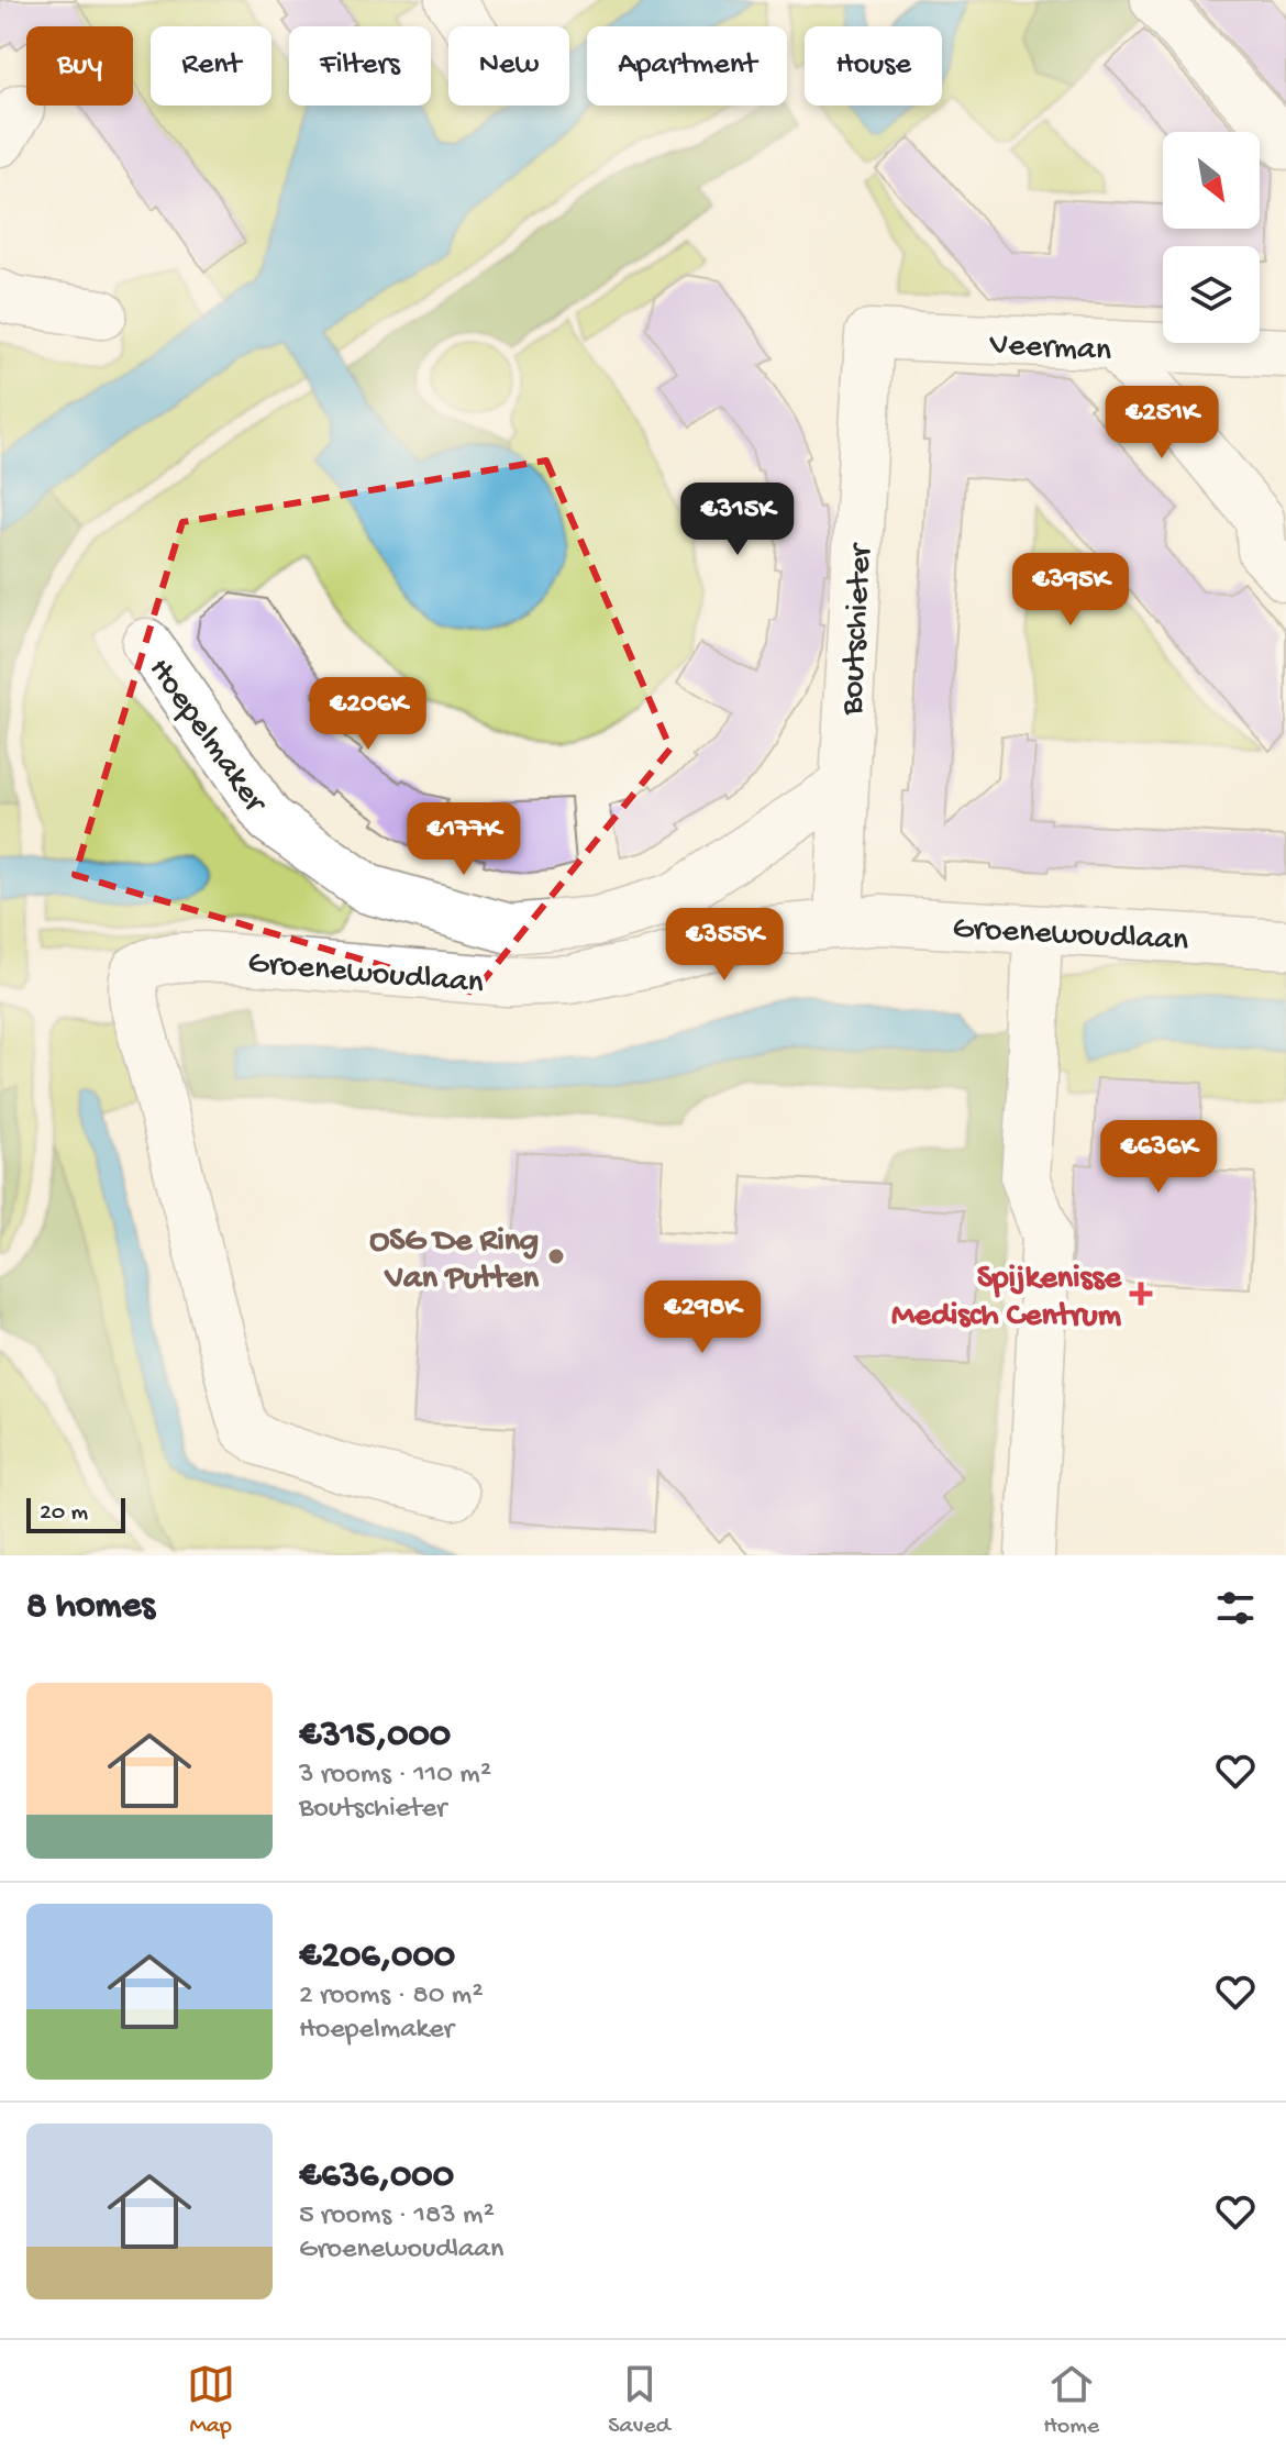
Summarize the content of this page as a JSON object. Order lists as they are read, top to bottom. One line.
{"streets":{"street":["Veerman","Boutschieter","Hoepelmaker","Groenewoudlaan"]},"crossings":[["Veerman","Boutschieter"],["Boutschieter","Hoepelmaker"],["Boutschieter","Groenewoudlaan"]],"places":{"other":["OSG De Ring Van Putten"],"health":["Spijkenisse Medisch Centrum"]},"scale_bar":"20 m","north":"bottom right","page":{"chip":["Buy","Rent","Filters","New","Apartment","House"],"price":["€251K","€315K","€395K","€206K","€177K","€355K","€636K","€298K"],"scale":"20 m","heading":"8 homes","list":[{"name":"€315,000","note":"3 rooms · 110 m² · Boutschieter"},{"name":"€206,000","note":"2 rooms · 80 m² · Hoepelmaker"},{"name":"€636,000","note":"5 rooms · 183 m² · Groenewoudlaan"}],"tabs":["Map","Saved","Home"]}}
